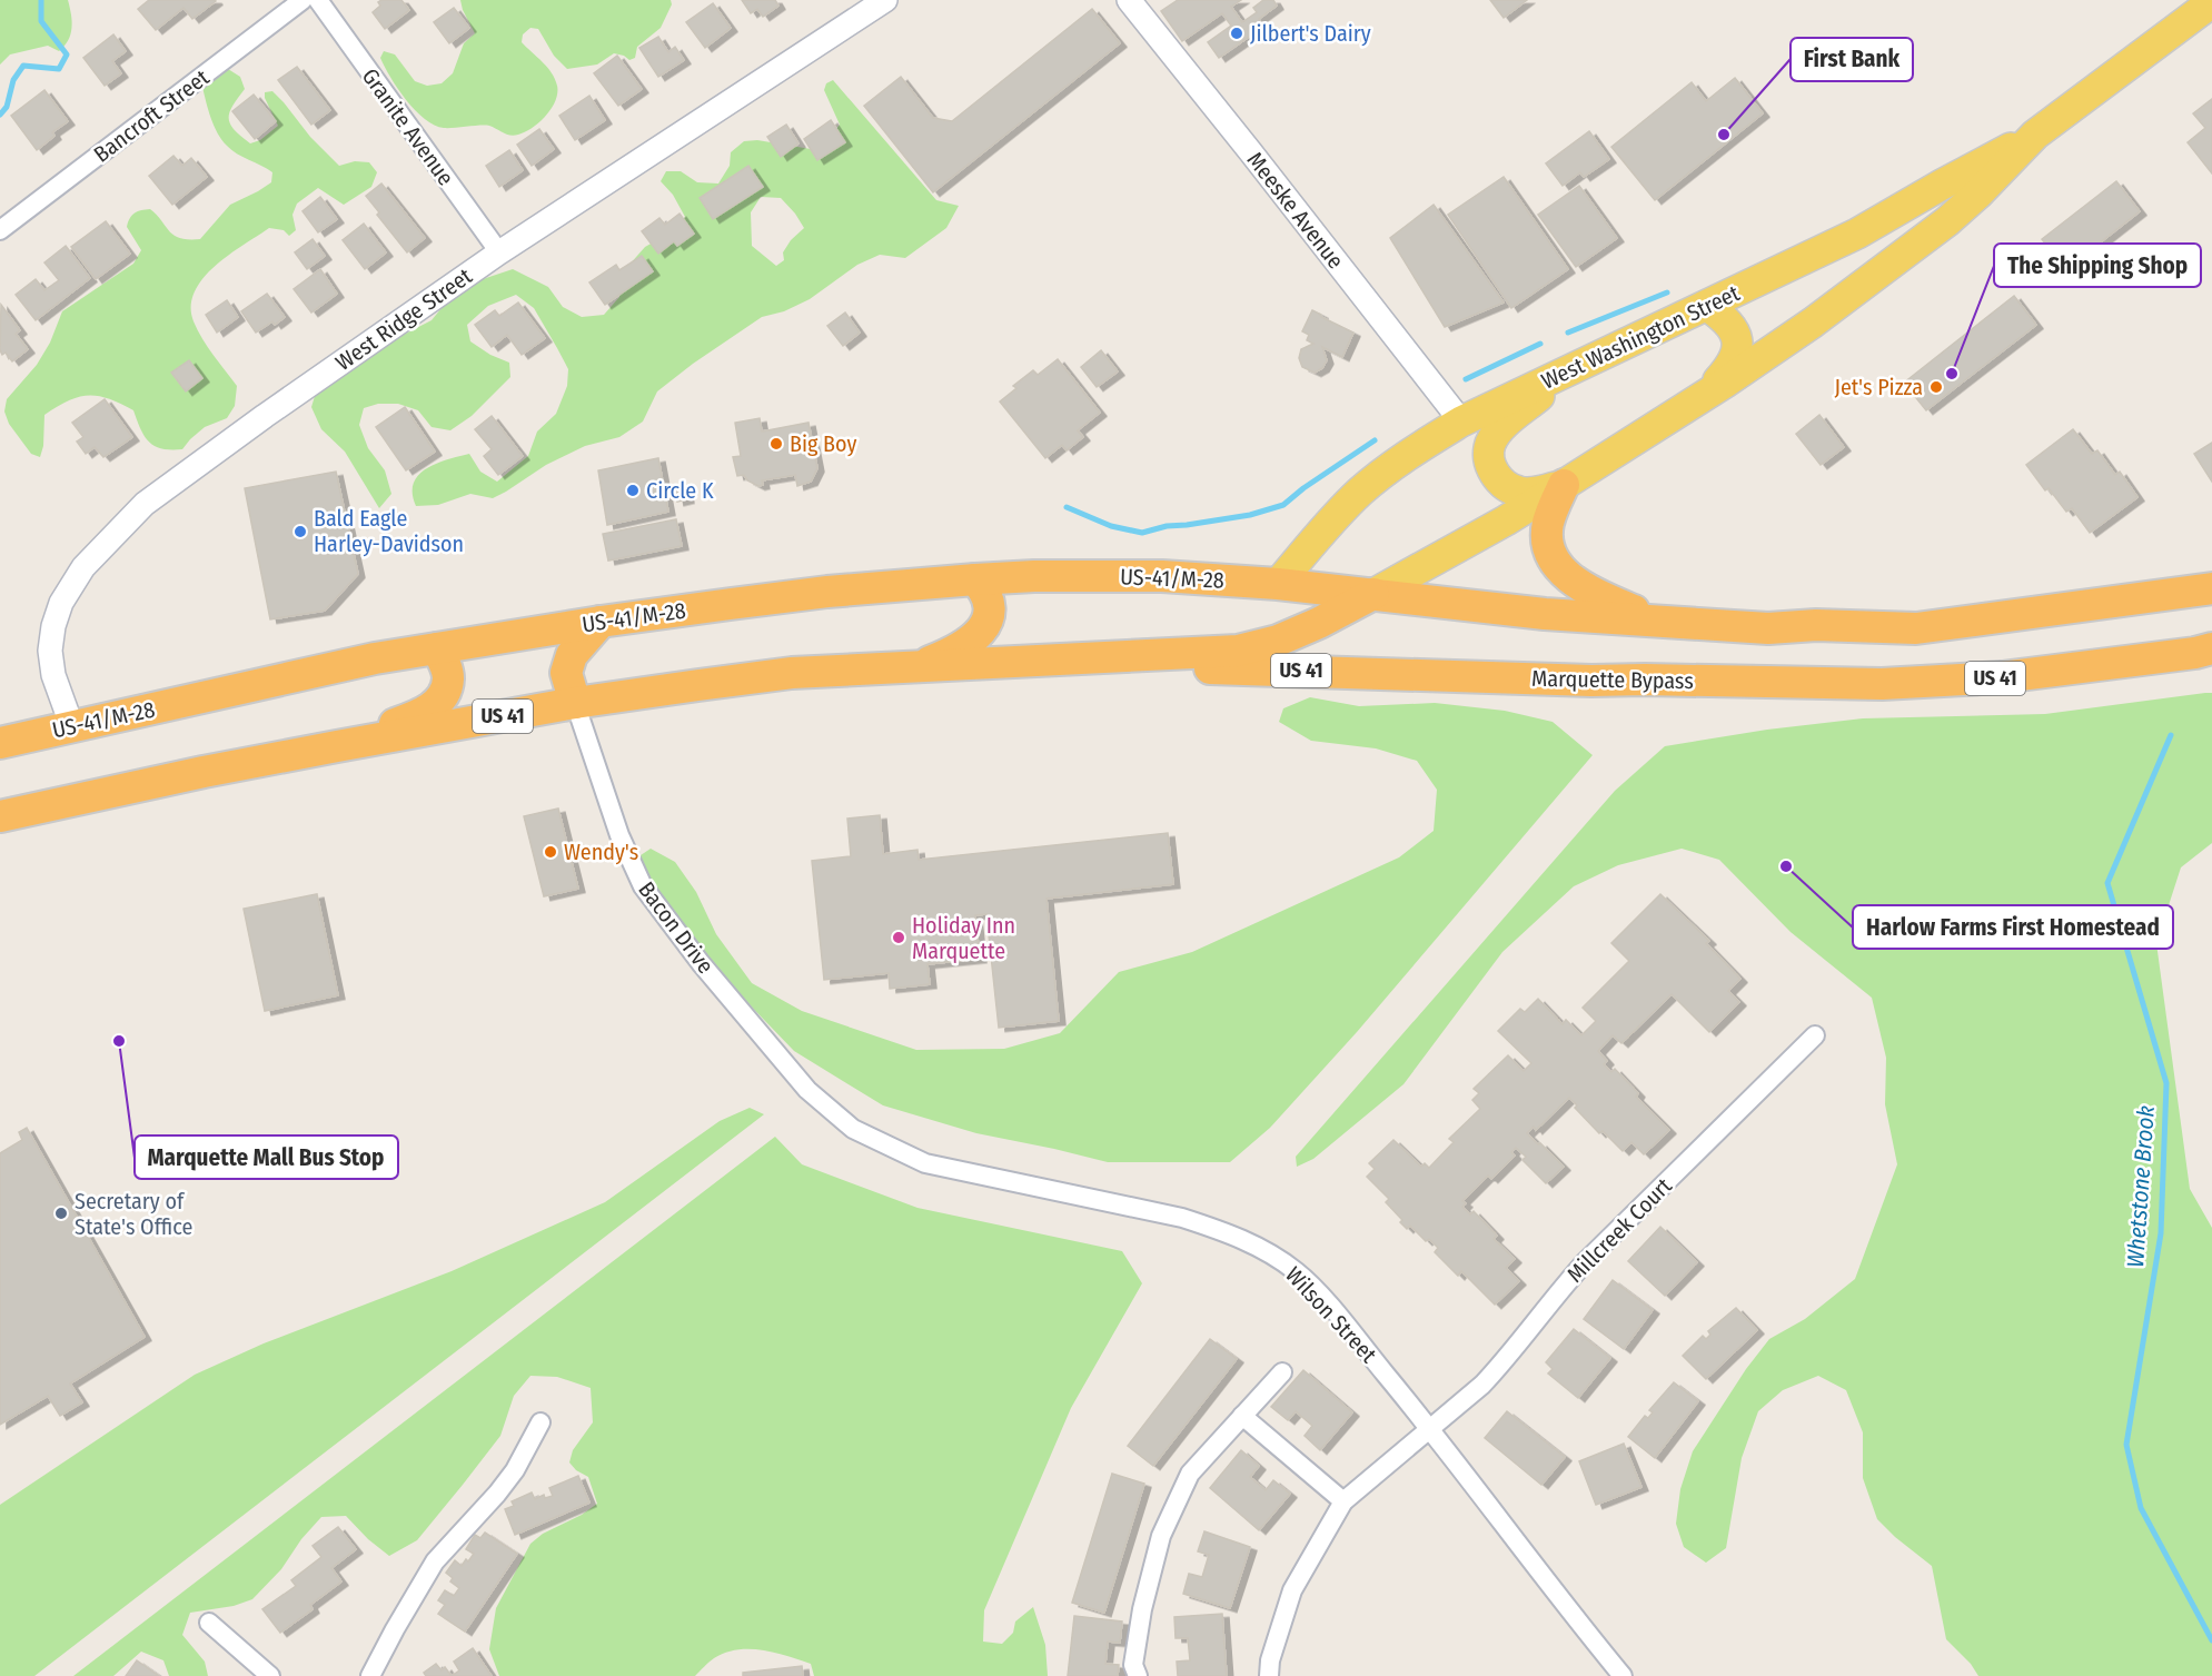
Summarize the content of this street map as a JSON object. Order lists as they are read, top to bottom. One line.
{"streets":{"highway":["US-41/M-28","US 41","Marquette Bypass"],"main road":["West Washington Street"],"street":["Bancroft Street","Granite Avenue","Meeske Avenue","West Ridge Street","Bacon Drive","Millcreek Court","Wilson Street"]},"crossings":[["Granite Avenue","West Ridge Street"],["Meeske Avenue","West Washington Street"],["West Ridge Street","US-41/M-28"],["West Washington Street","US-41/M-28"],["US 41","Marquette Bypass"],["US 41","Bacon Drive"],["Bacon Drive","Wilson Street"],["Millcreek Court","Wilson Street"]],"water":["Whetstone Brook"],"places":["Jilbert's Dairy","First Bank","The Shipping Shop","Jet's Pizza","Big Boy","Circle K","Bald Eagle Harley-Davidson","Wendy's","Harlow Farms First Homestead","Holiday Inn Marquette","Marquette Mall Bus Stop","Secretary of State's Office"]}
